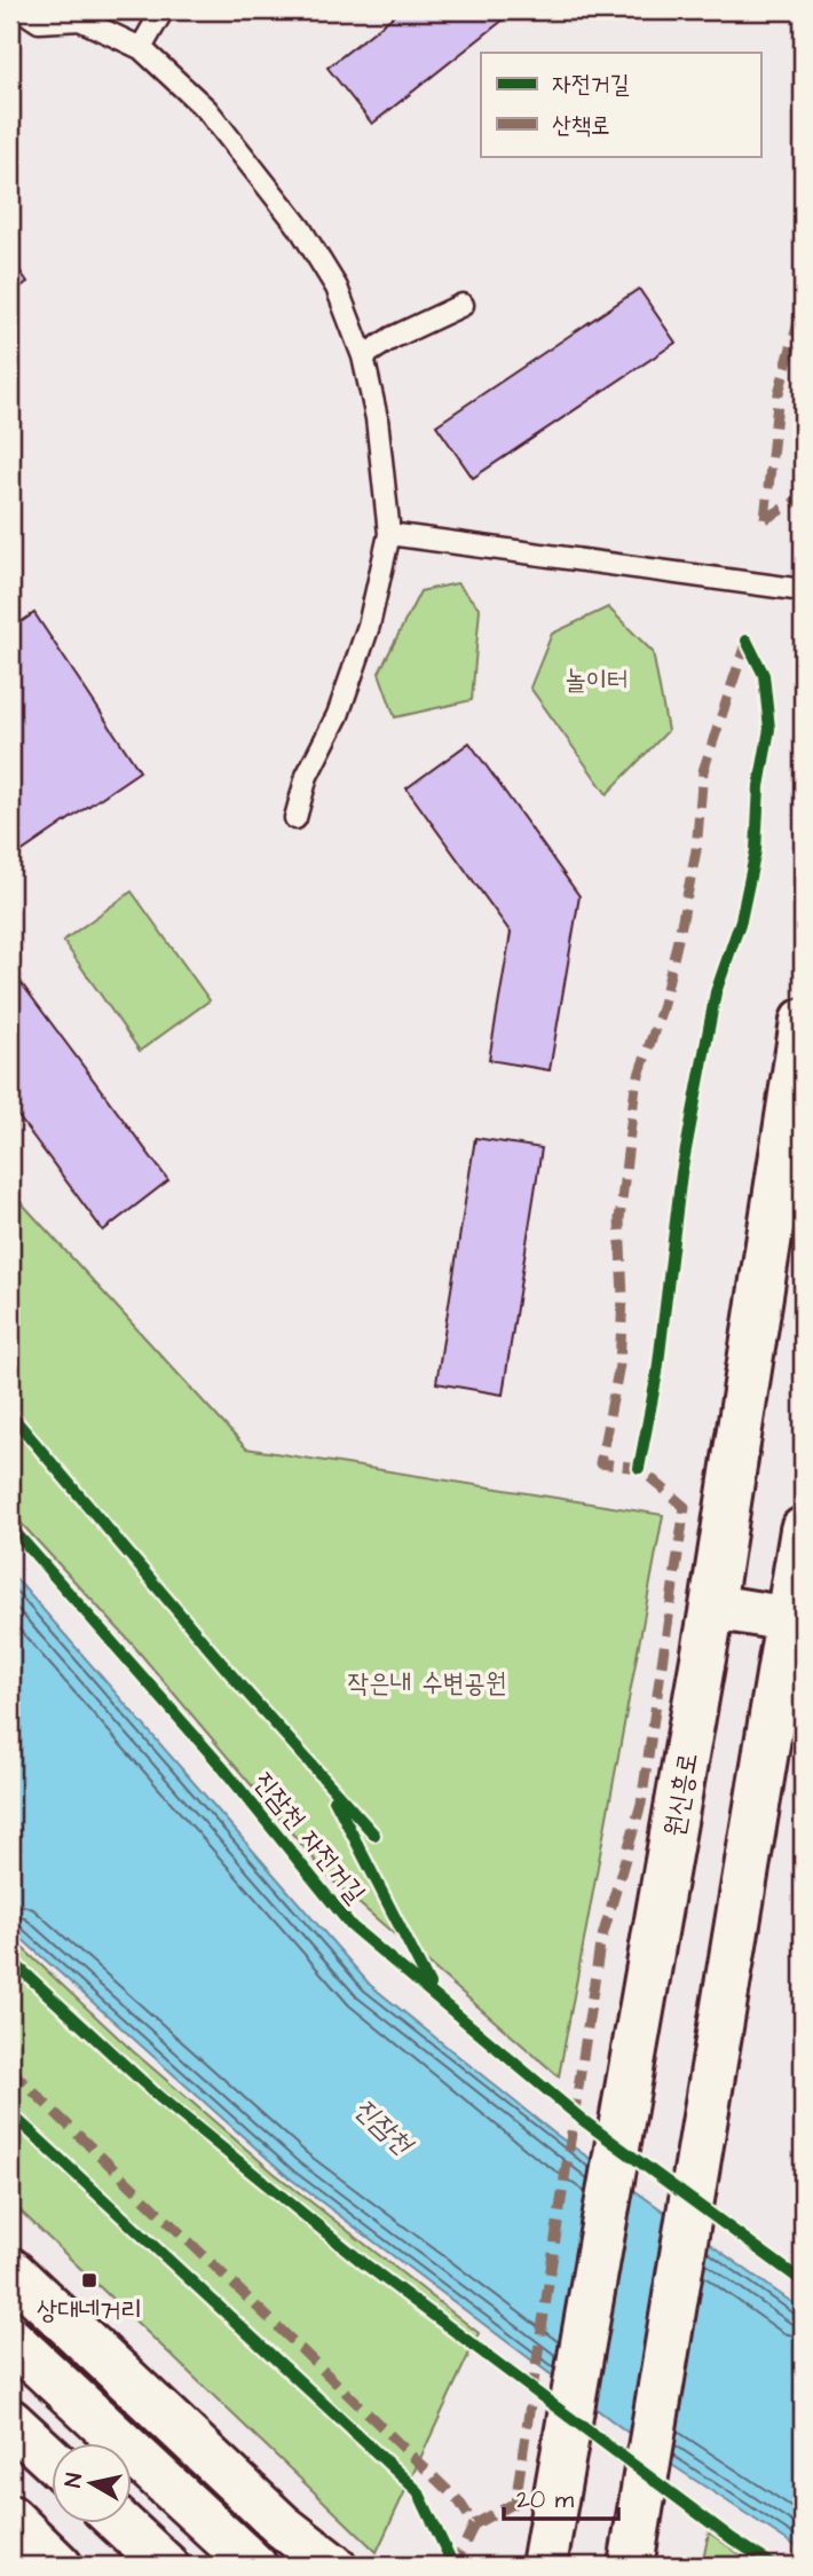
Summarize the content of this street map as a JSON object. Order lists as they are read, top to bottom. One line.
{"streets":{"street":["원신흥로"],"cycle path":["진잠천 자전거길"]},"water":["진잠천"],"parks":["놀이터","작은내 수변공원"],"places":{"transit":["상대네거리"]},"legend":["자전거길","산책로"],"scale_bar":"20 m","north":"left"}
